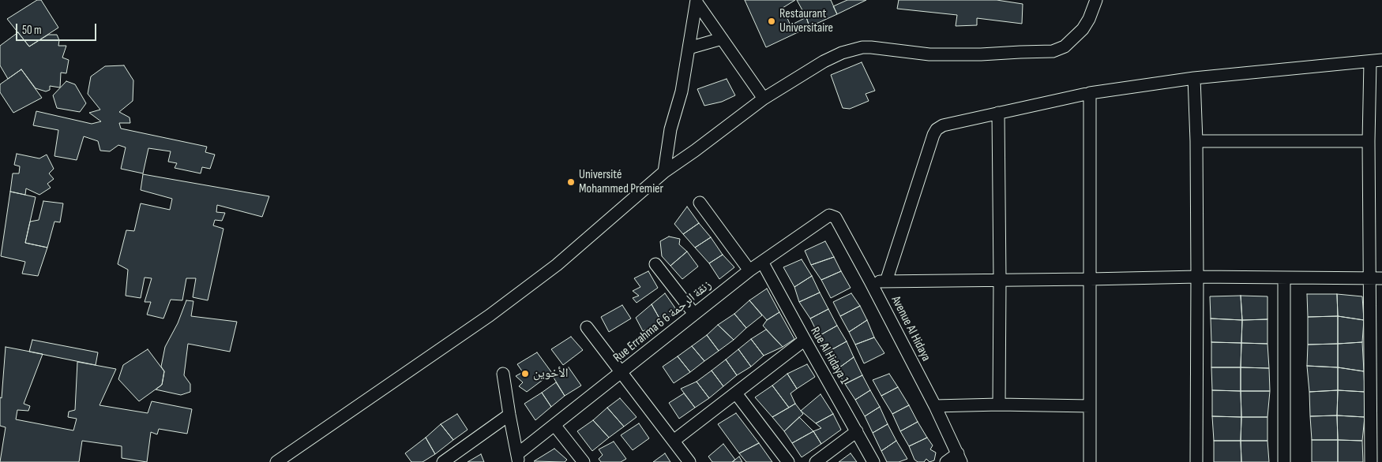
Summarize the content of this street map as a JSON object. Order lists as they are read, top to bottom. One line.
{"streets":{"street":["Rue Errahma 6 6 زنقة الرحمة","Avenue Al Hidaya","Rue Al Hidaya 1"]},"crossings":[["Rue Errahma 6 6 زنقة الرحمة","Avenue Al Hidaya"],["Rue Errahma 6 6 زنقة الرحمة","Rue Al Hidaya 1"]],"places":["Restaurant Universitaire","Université Mohammed Premier","الأخوين"],"scale_bar":"50 m"}
